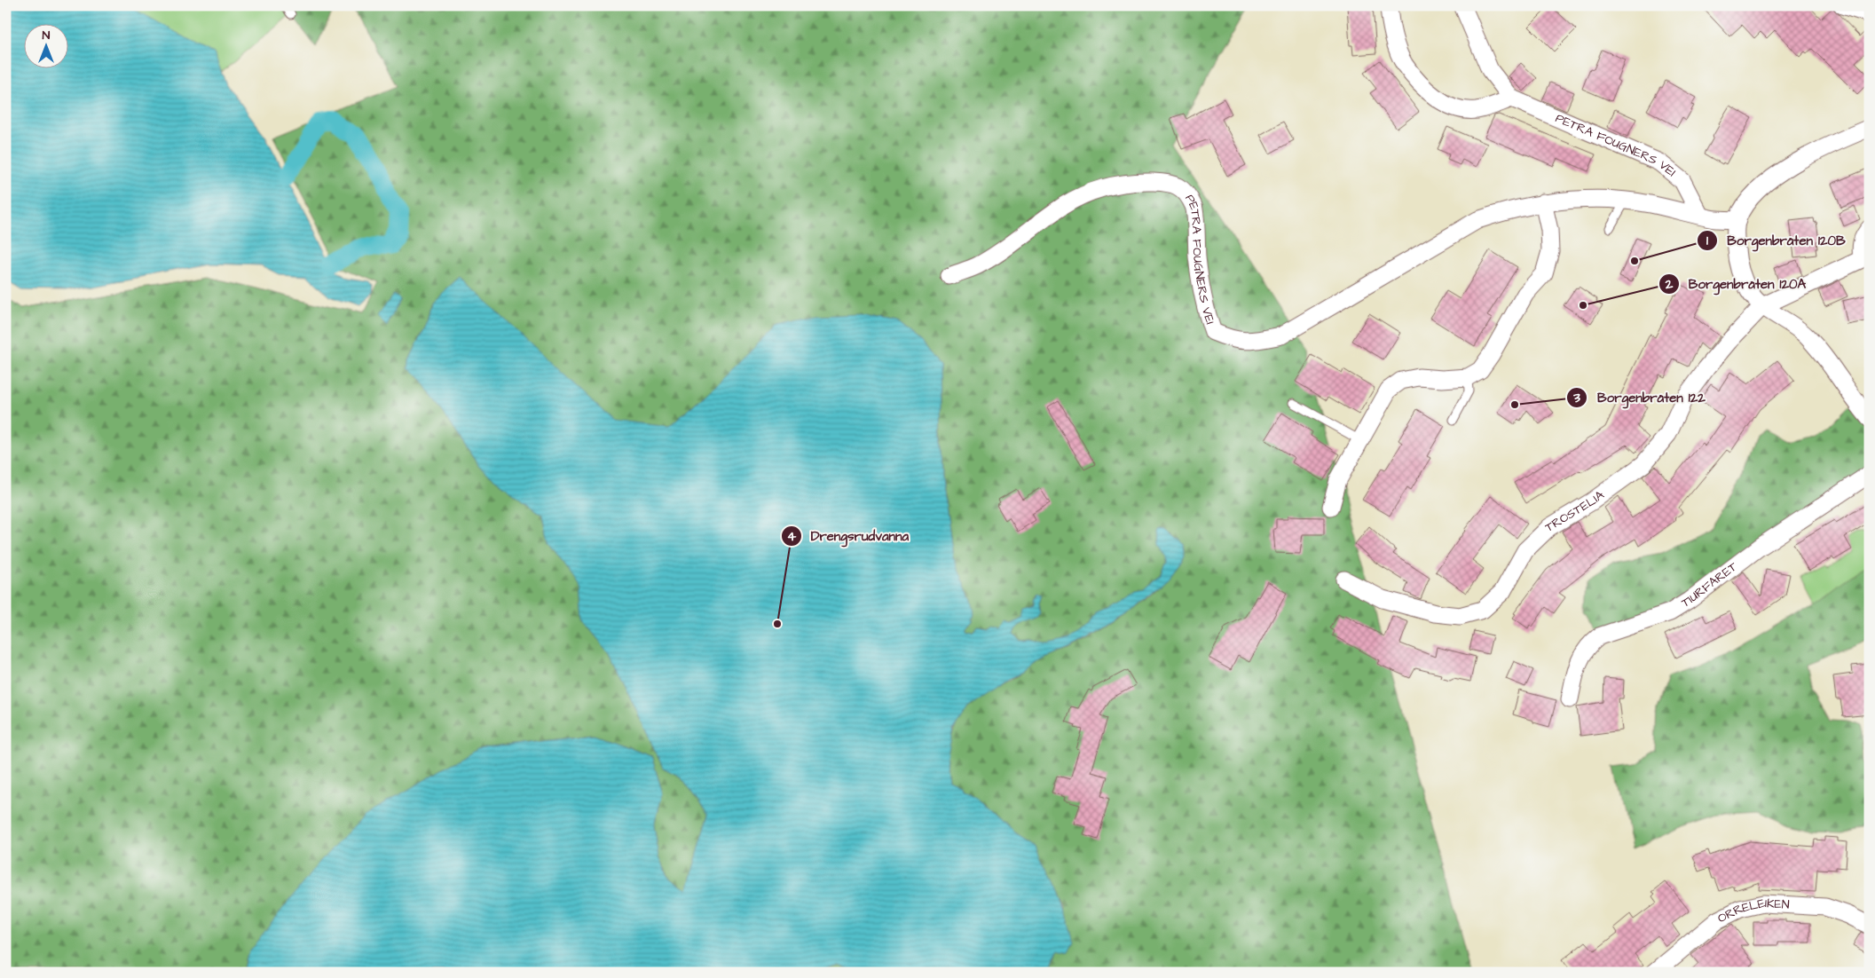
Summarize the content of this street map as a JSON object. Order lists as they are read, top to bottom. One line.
{"streets":{"street":["PETRA FOUGNERS VEI","TROSTELIA","TIURFARET","ORRELEIKEN"]},"places":["Borgenbråten 120B","Borgenbråten 120A","Borgenbråten 122","Drengsrudvanna"],"north":"top"}
